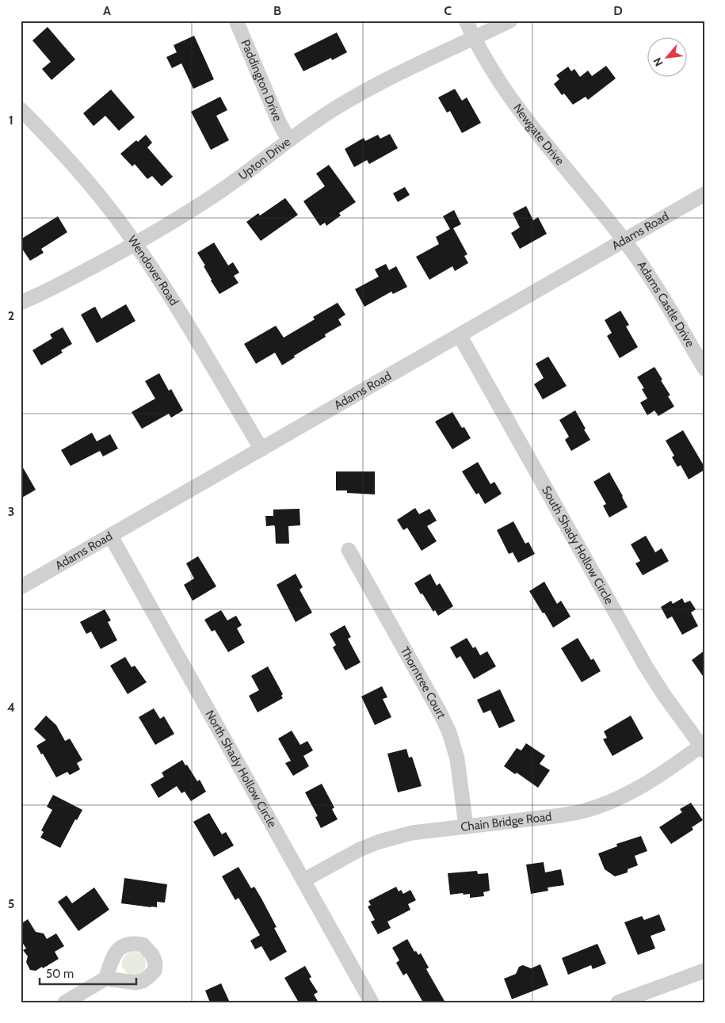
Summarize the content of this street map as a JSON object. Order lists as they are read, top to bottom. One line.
{"streets":{"street":["Paddington Drive","Newgate Drive","Upton Drive","Adams Road","Wendover Road","Adams Castle Drive","South Shady Hollow Circle","Thorntree Court","North Shady Hollow Circle","Chain Bridge Road"]},"crossings":[["Paddington Drive","Upton Drive"],["Newgate Drive","Upton Drive"],["Newgate Drive","Adams Road"],["Newgate Drive","Adams Castle Drive"],["Upton Drive","Wendover Road"],["Adams Road","Wendover Road"],["Adams Road","Adams Castle Drive"],["Adams Road","South Shady Hollow Circle"],["Adams Road","North Shady Hollow Circle"],["South Shady Hollow Circle","Chain Bridge Road"],["Thorntree Court","Chain Bridge Road"],["North Shady Hollow Circle","Chain Bridge Road"]],"scale_bar":"50 m","north":"bottom left","grid":{"columns":["A","B","C","D"],"rows":["1","2","3","4","5"]}}
